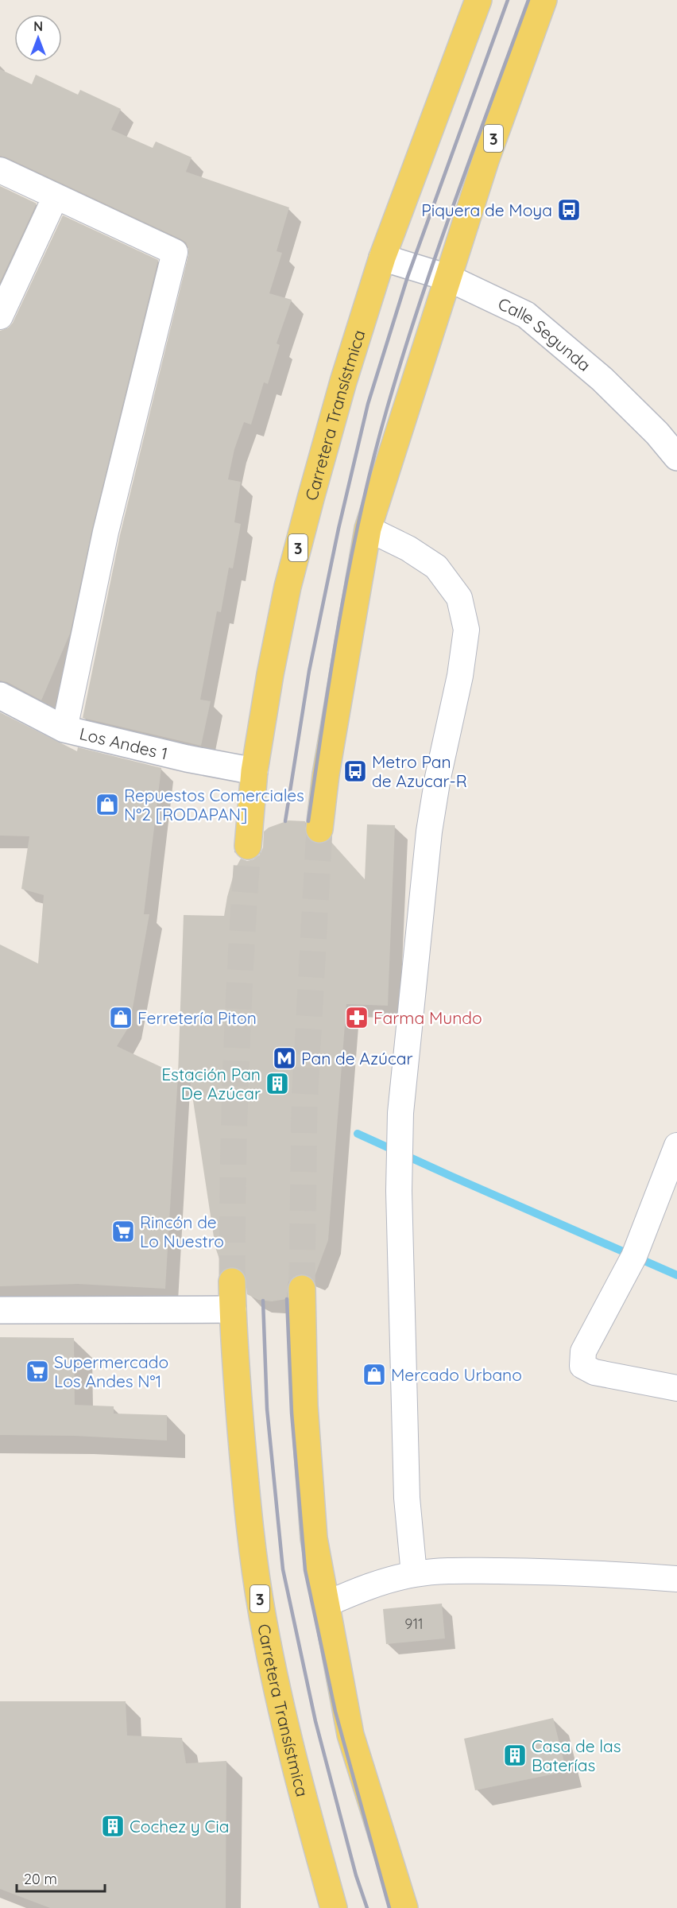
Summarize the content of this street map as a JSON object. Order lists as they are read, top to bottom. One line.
{"streets":{"main road":["3","Carretera Transístmica"],"street":["Calle Segunda","Los Andes 1"]},"crossings":[["3","Calle Segunda"],["Calle Segunda","Carretera Transístmica"],["Carretera Transístmica","Los Andes 1"]],"places":{"bus stop":["Piquera de Moya","Metro Pan de Azucar-R"],"shop":["Repuestos Comerciales N°2 [RODAPAN]","Ferretería Piton","Mercado Urbano"],"pharmacy":["Farma Mundo"],"metro station":["Pan de Azúcar"],"building":["Estación Pan De Azúcar","Casa de las Baterías","Cochez y Cia"],"supermarket":["Rincón de Lo Nuestro","Supermercado Los Andes N°1"]},"house_numbers":["911"],"scale_bar":"20 m","north":"top"}
